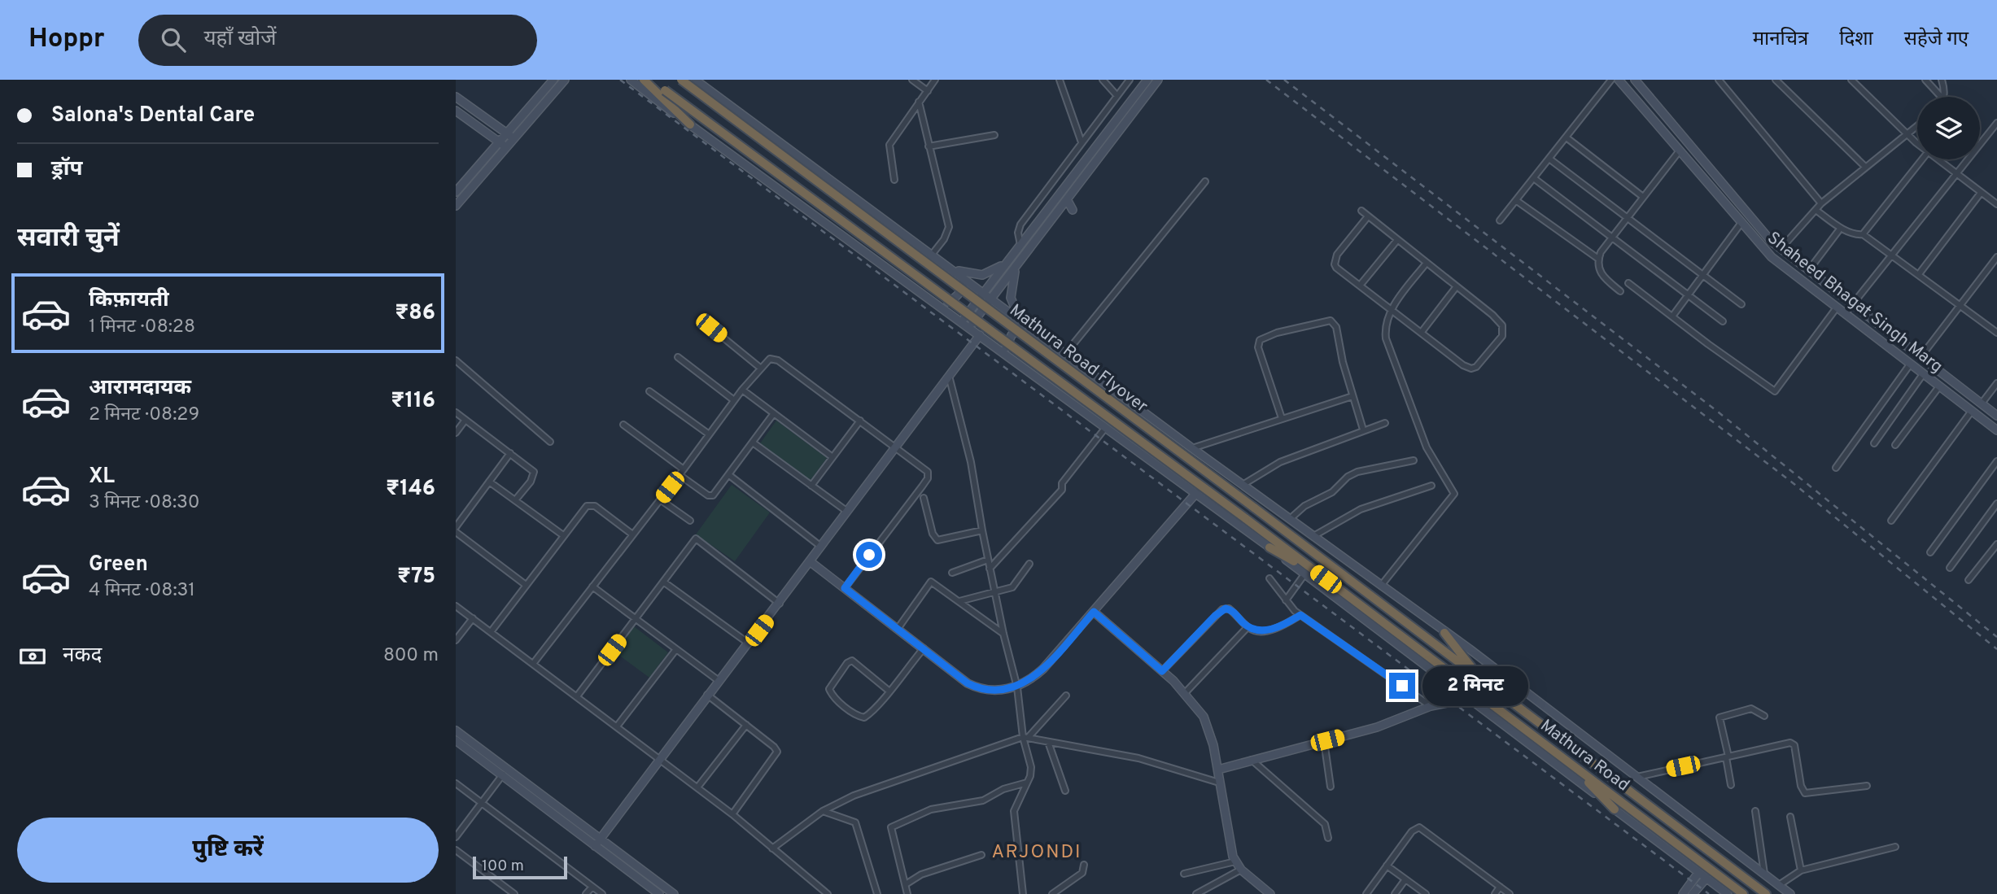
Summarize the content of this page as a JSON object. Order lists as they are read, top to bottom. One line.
{"streets":{"highway":["Mathura Road Flyover","Mathura Road"],"street":["Shaheed Bhagat Singh Marg"]},"crossings":[["Mathura Road Flyover","Mathura Road"]],"districts":["ARJONDI"],"scale_bar":"100 m","page":{"header":"Hoppr","search":"यहाँ खोजें","nav":["मानचित्र","दिशा","सहेजे गए"],"banner":["Salona's Dental Care","ड्रॉप"],"heading":"सवारी चुनें","list":[{"name":"किफ़ायती","note":"1 मिनट · 08:28","value":"₹86"},{"name":"आरामदायक","note":"2 मिनट · 08:29","value":"₹116"},{"name":"XL","note":"3 मिनट · 08:30","value":"₹146"},{"name":"Green","note":"4 मिनट · 08:31","value":"₹75"}],"pay":["नकद","800 m"],"bubble":"2 मिनट","buttons":"पुष्टि करें","scale":"100 m"}}
